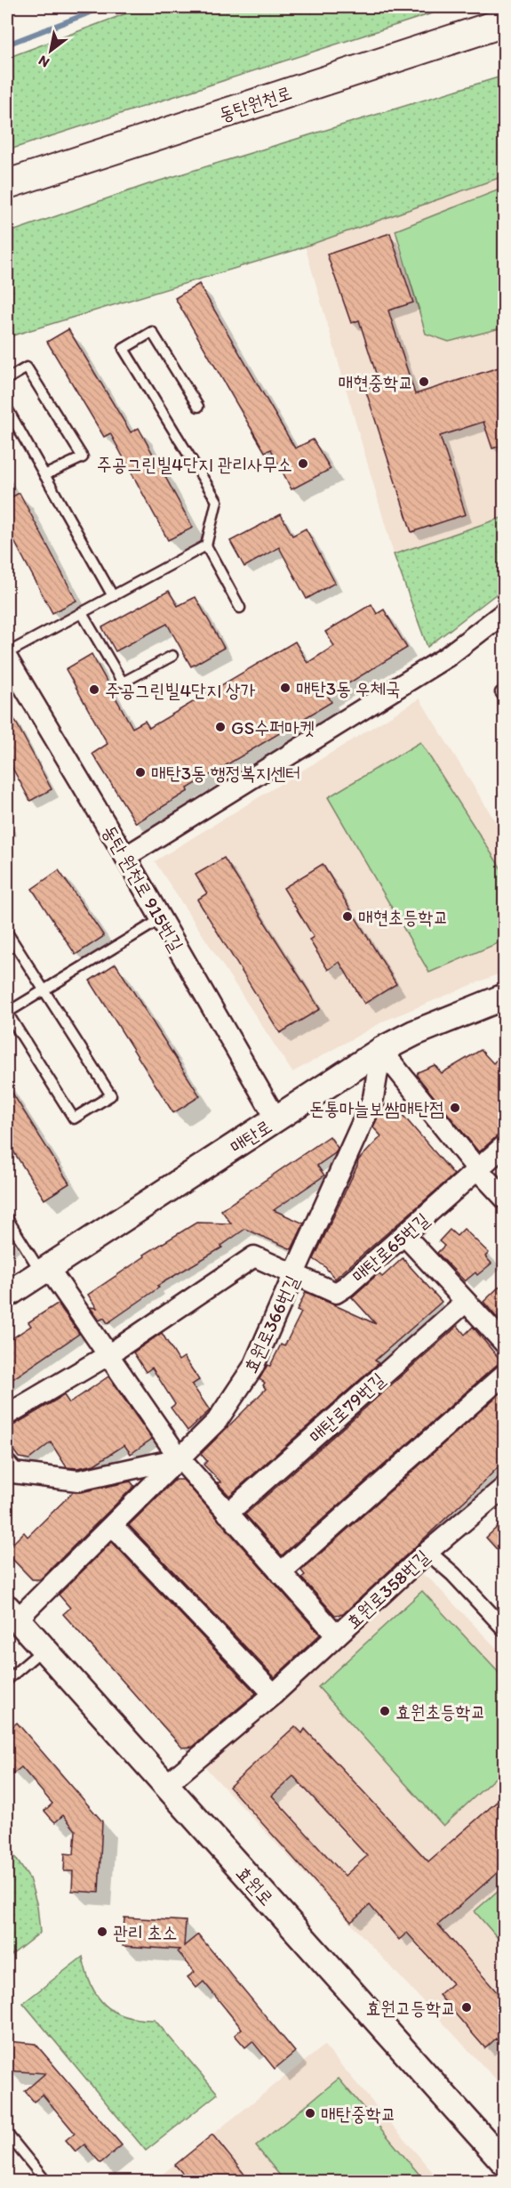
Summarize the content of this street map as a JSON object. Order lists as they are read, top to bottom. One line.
{"streets":{"main road":["동탄원천로"],"street":["동탄 원천로 915번길","매탄로","매탄로65번길","효원로366번길","매탄로79번길","효원로358번길","효원로"]},"crossings":[["동탄 원천로 915번길","매탄로"],["매탄로","효원로366번길"],["매탄로65번길","효원로366번길"],["효원로366번길","효원로"],["효원로358번길","효원로"]],"places":["매현중학교","주공그린빌4단지 관리사무소","매탄3동 우체국","주공그린빌4단지 상가","GS수퍼마켓","매탄3동 행정복지센터","매현초등학교","돈통마늘보쌈매탄점","효원초등학교","관리 초소","효원고등학교","매탄중학교"],"north":"bottom left"}
